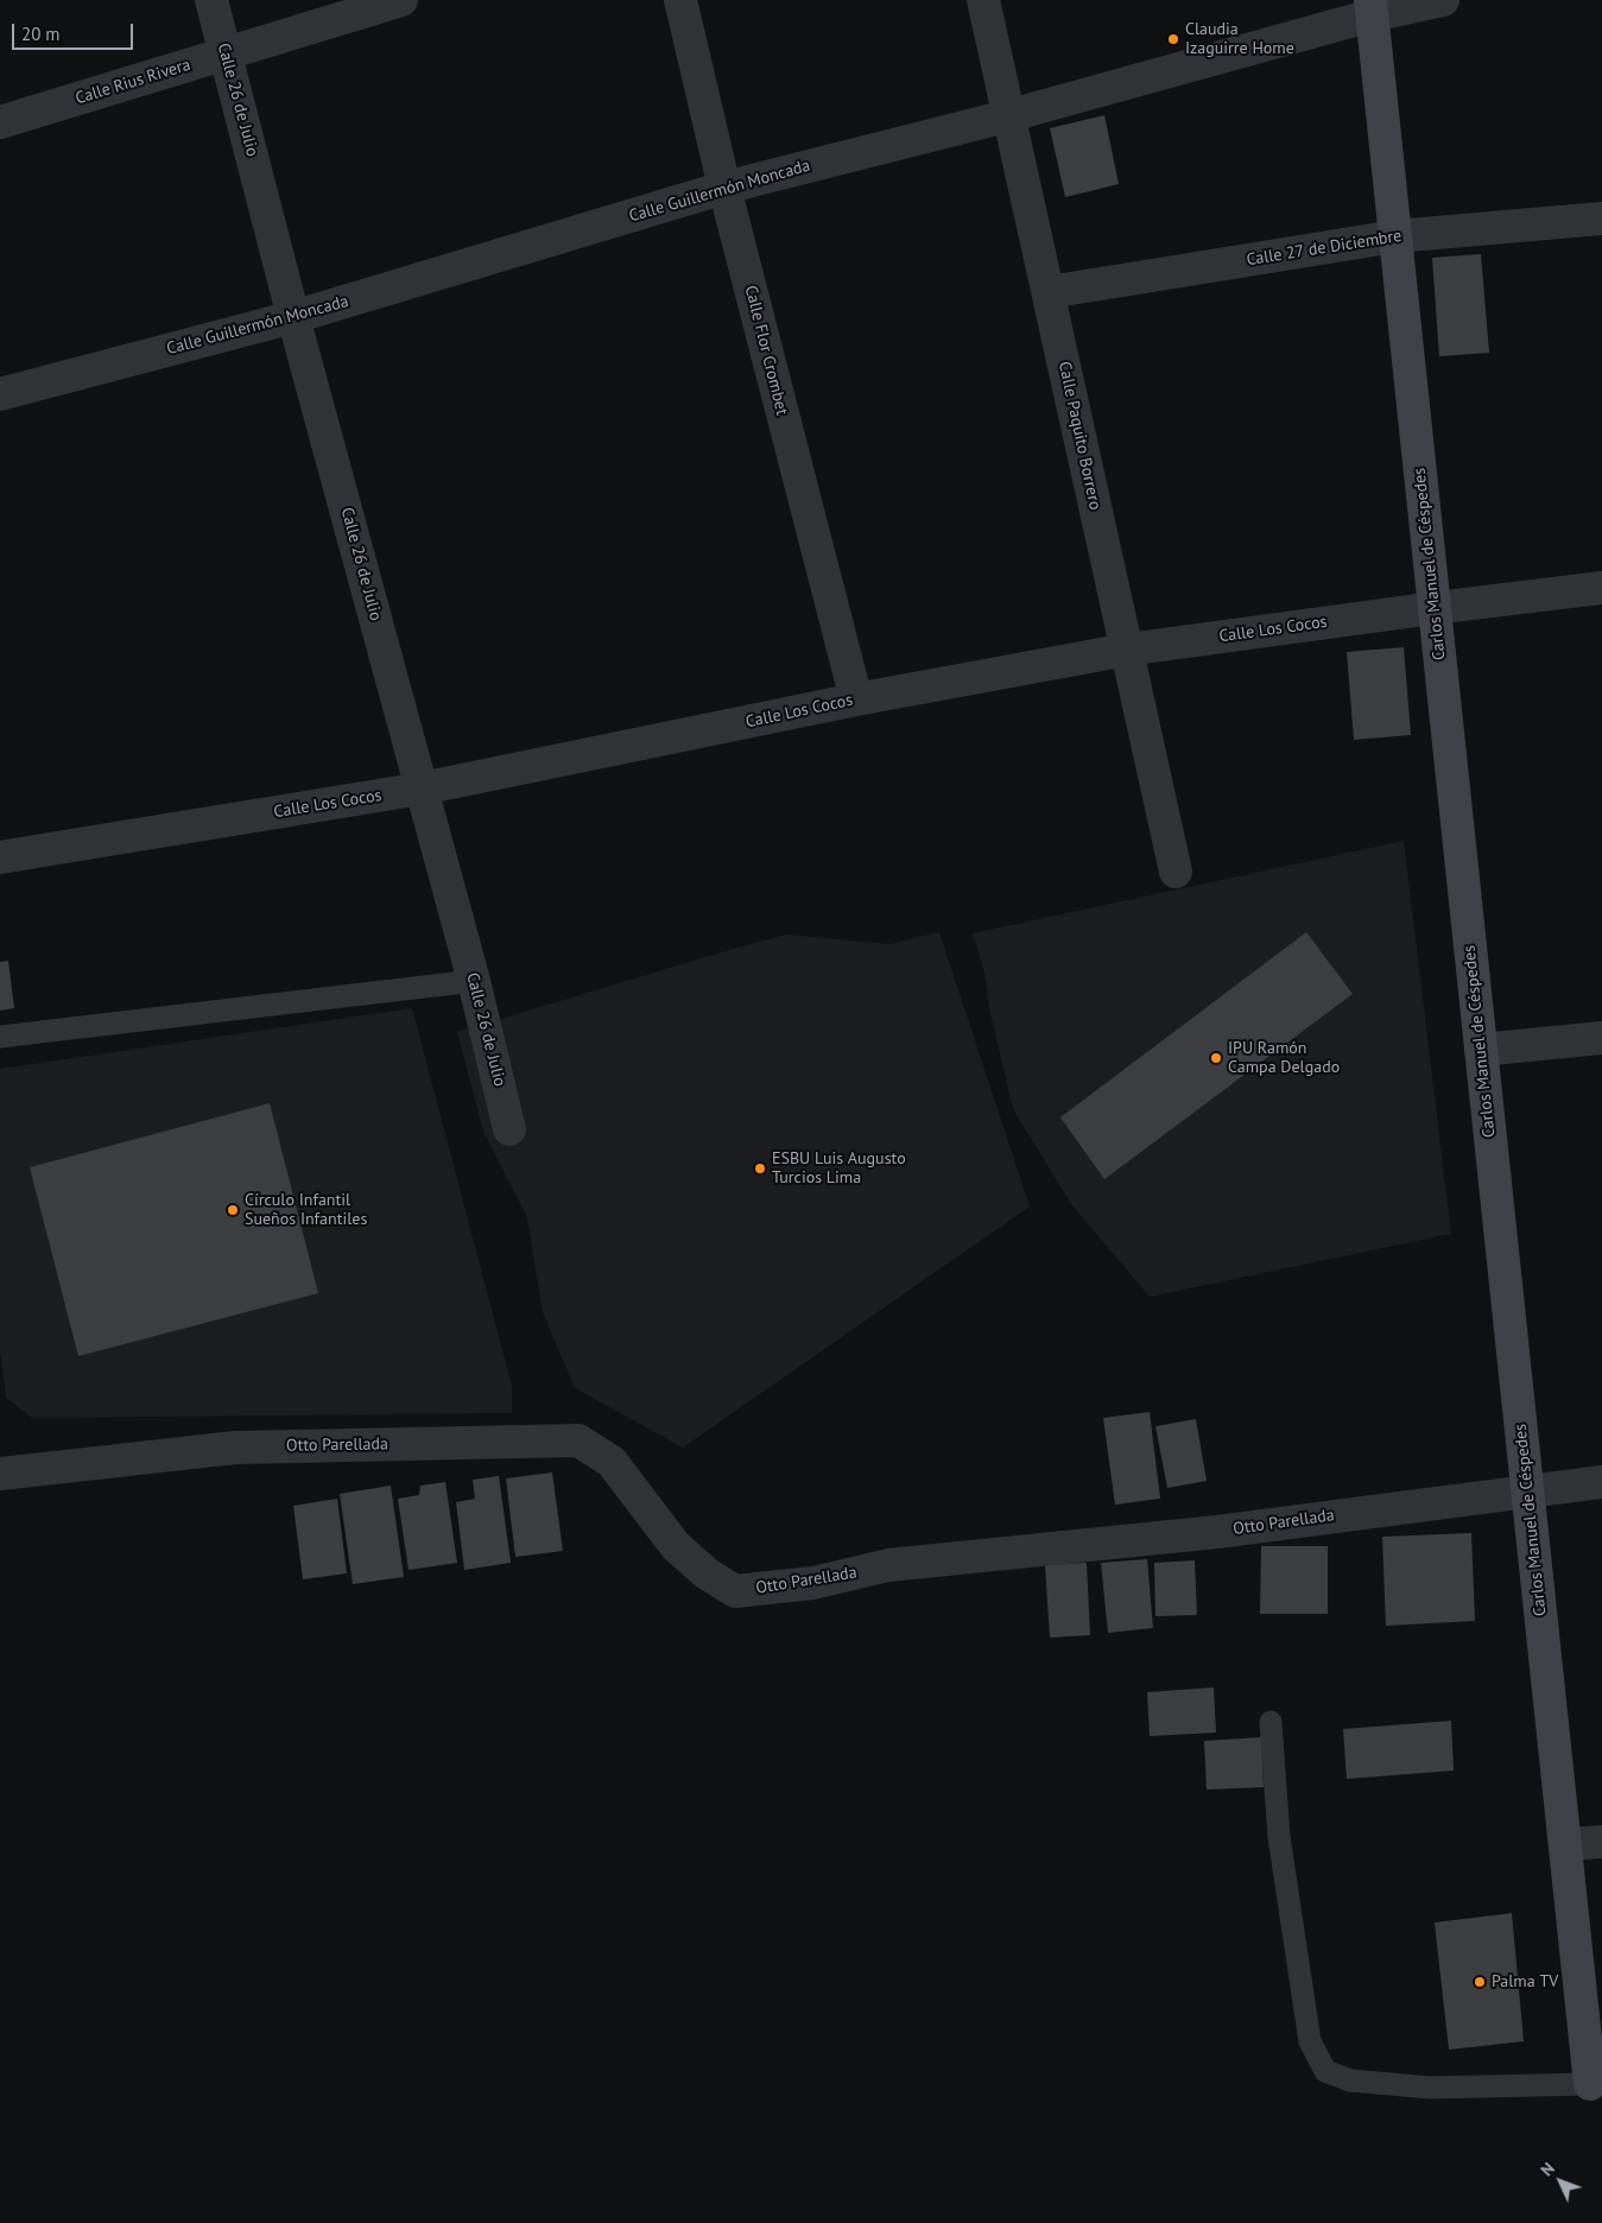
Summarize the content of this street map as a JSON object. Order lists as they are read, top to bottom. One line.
{"streets":{"street":["Calle Rius Rivera","Calle 26 de Julio","Calle Guillermón Moncada","Calle 27 de Diciembre","Calle Flor Crombet","Calle Paquito Borrero","Carlos Manuel de Céspedes","Calle Los Cocos","Otto Parellada"]},"crossings":[["Calle Rius Rivera","Calle 26 de Julio"],["Calle 26 de Julio","Calle Guillermón Moncada"],["Calle 26 de Julio","Calle Los Cocos"],["Calle Guillermón Moncada","Calle Flor Crombet"],["Calle Guillermón Moncada","Calle Paquito Borrero"],["Calle Guillermón Moncada","Carlos Manuel de Céspedes"],["Calle 27 de Diciembre","Calle Paquito Borrero"],["Calle 27 de Diciembre","Carlos Manuel de Céspedes"],["Calle Flor Crombet","Calle Los Cocos"],["Calle Paquito Borrero","Calle Los Cocos"],["Carlos Manuel de Céspedes","Calle Los Cocos"],["Carlos Manuel de Céspedes","Otto Parellada"]],"places":["Claudia Izaguirre Home","IPU Ramón Campa Delgado","ESBU Luis Augusto Turcios Lima","Círculo Infantil Sueños Infantiles","Palma TV"],"scale_bar":"20 m","north":"top left"}
